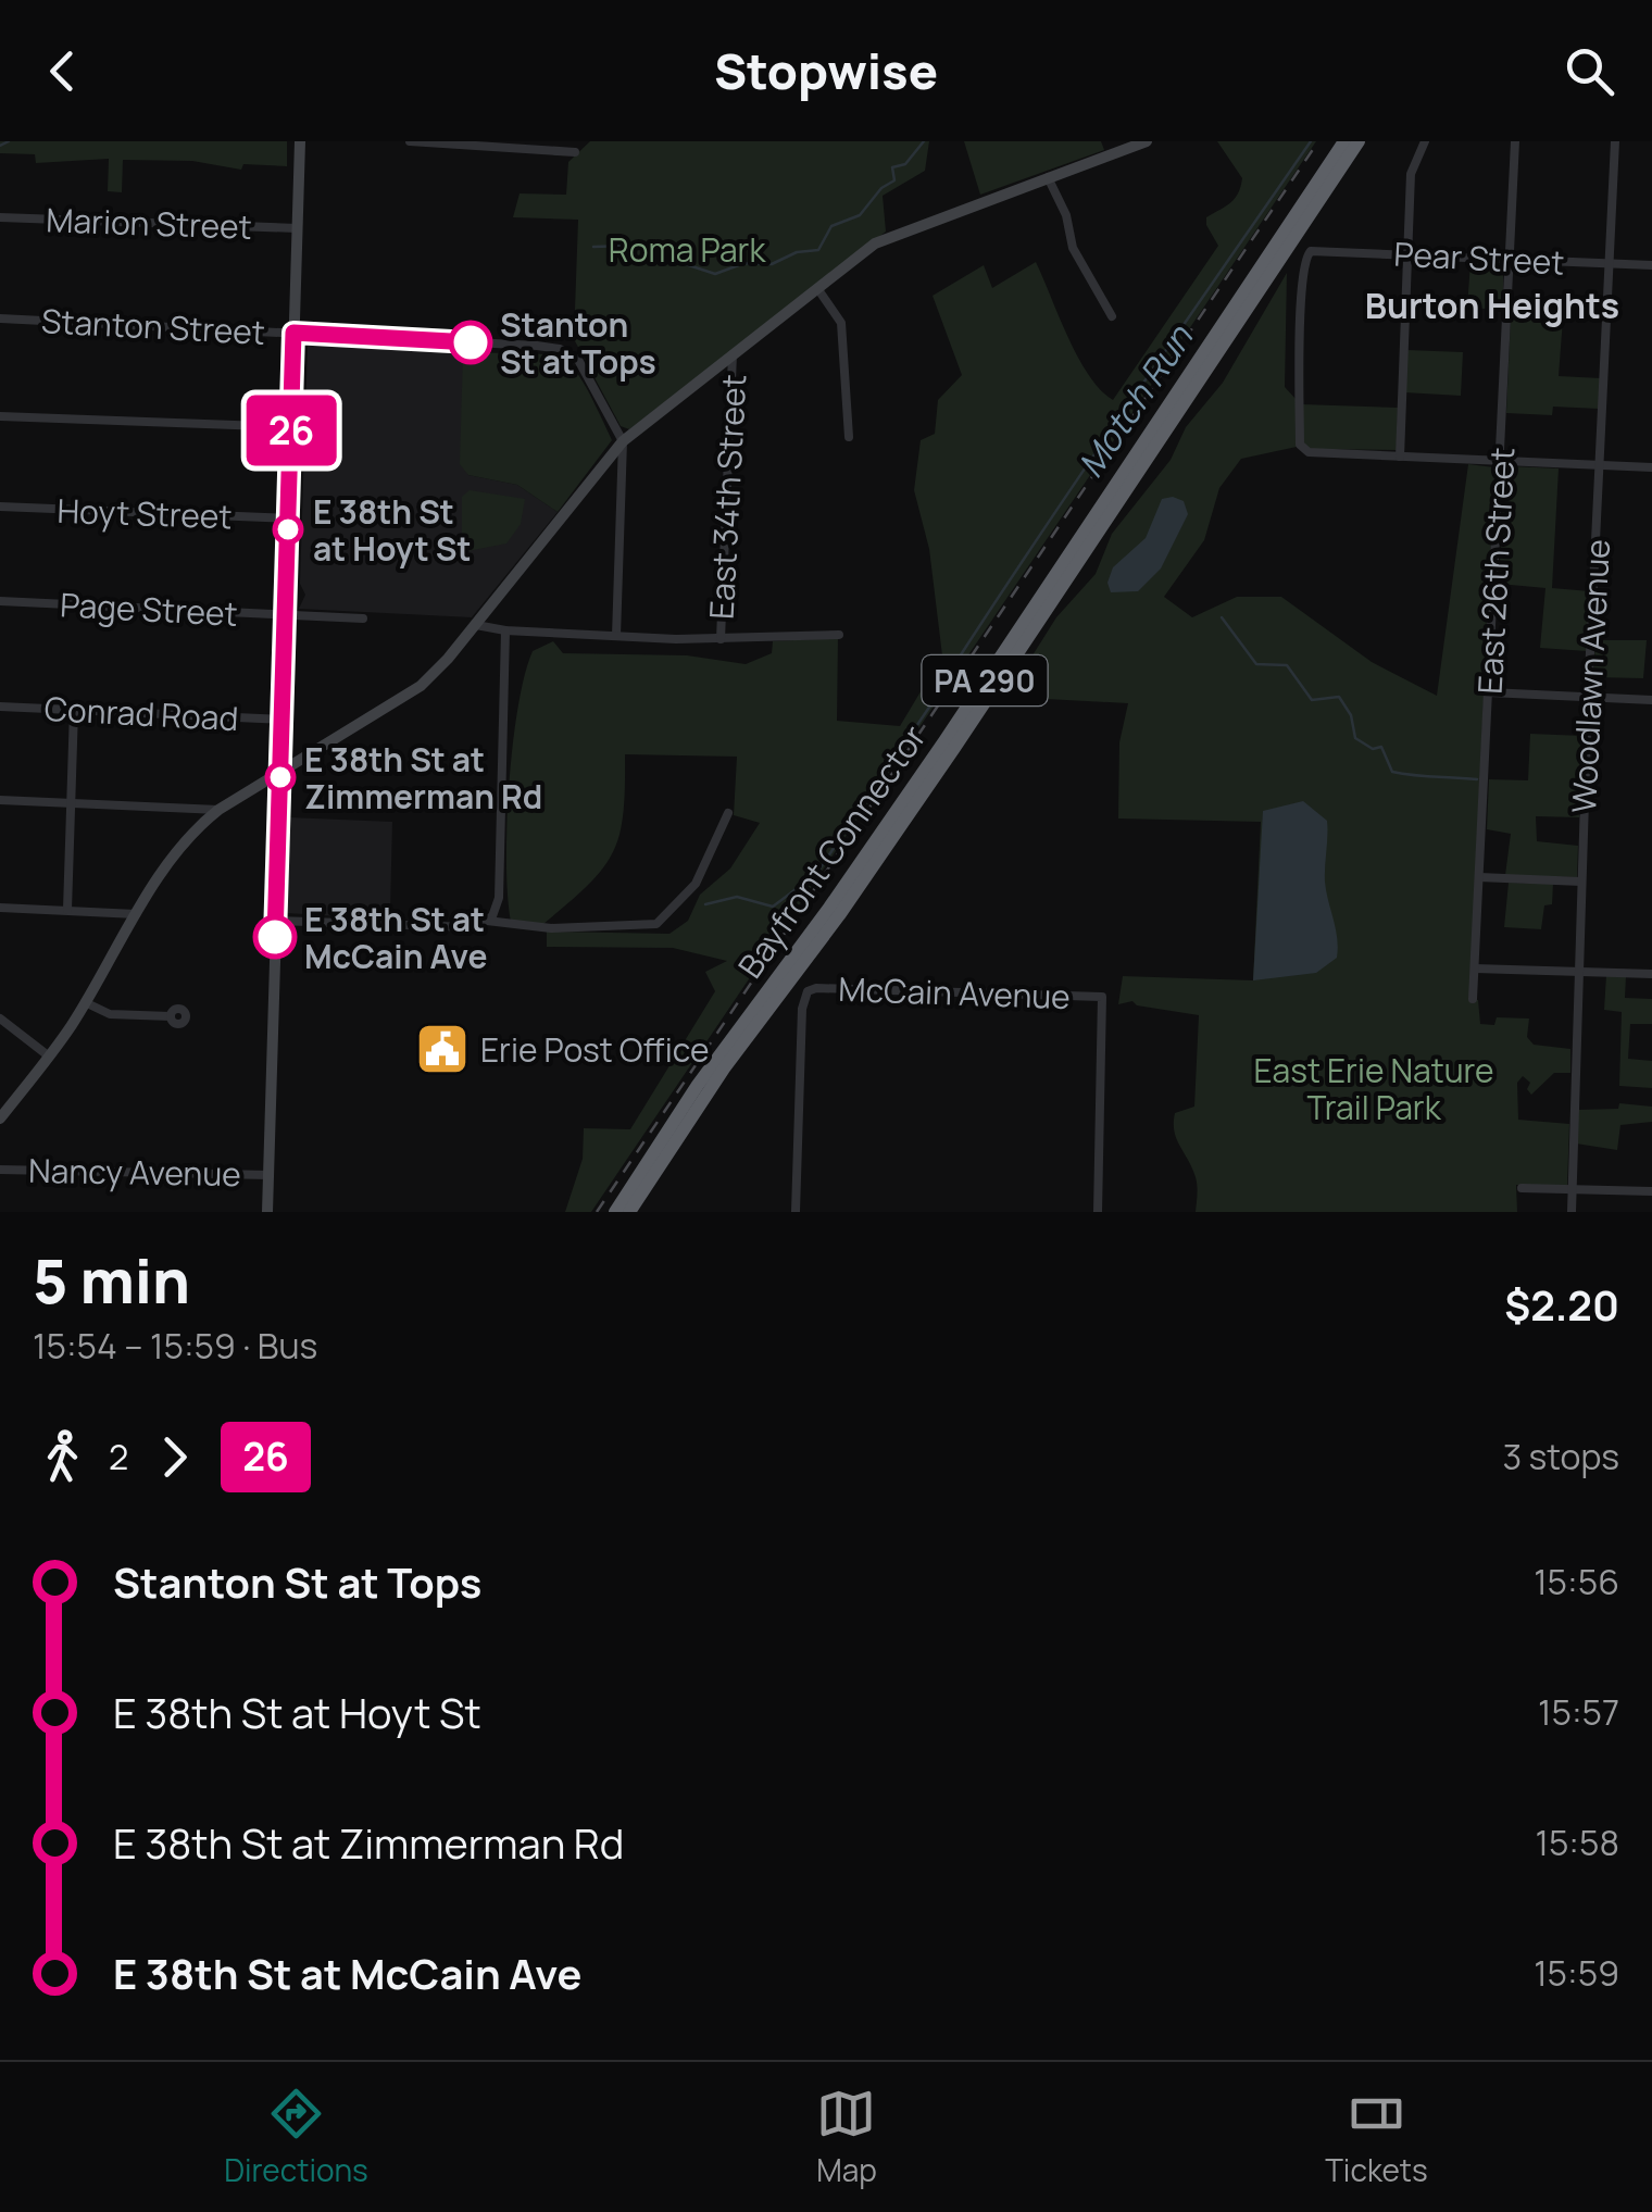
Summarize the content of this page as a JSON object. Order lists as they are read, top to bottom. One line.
{"streets":{"highway":["PA 290","Bayfront Connector"],"street":["Marion Street","Pear Street","Stanton Street","East 34th Street","Hoyt Street","East 26th Street","Page Street","Woodlawn Avenue","Conrad Road","McCain Avenue","Nancy Avenue"]},"crossings":[["Pear Street","East 26th Street"],["Pear Street","Woodlawn Avenue"]],"districts":["Burton Heights"],"water":["Motch Run"],"parks":["Roma Park","East Erie Nature Trail Park"],"places":{"other":["Stanton St at Tops","E 38th St at Hoyt St","E 38th St at Zimmerman Rd","E 38th St at McCain Ave"],"public building":["Erie Post Office"]},"lines":["bus line 26"],"page":{"header":"Stopwise","on_map":"26","heading":["5 min","15:54 – 15:59 · Bus","$2.20"],"legs":["2","26","3 stops"],"list":[{"name":"Stanton St at Tops","value":"15:56"},{"name":"E 38th St at Hoyt St","value":"15:57"},{"name":"E 38th St at Zimmerman Rd","value":"15:58"},{"name":"E 38th St at McCain Ave","value":"15:59"}],"tabs":["Directions","Map","Tickets"]}}
